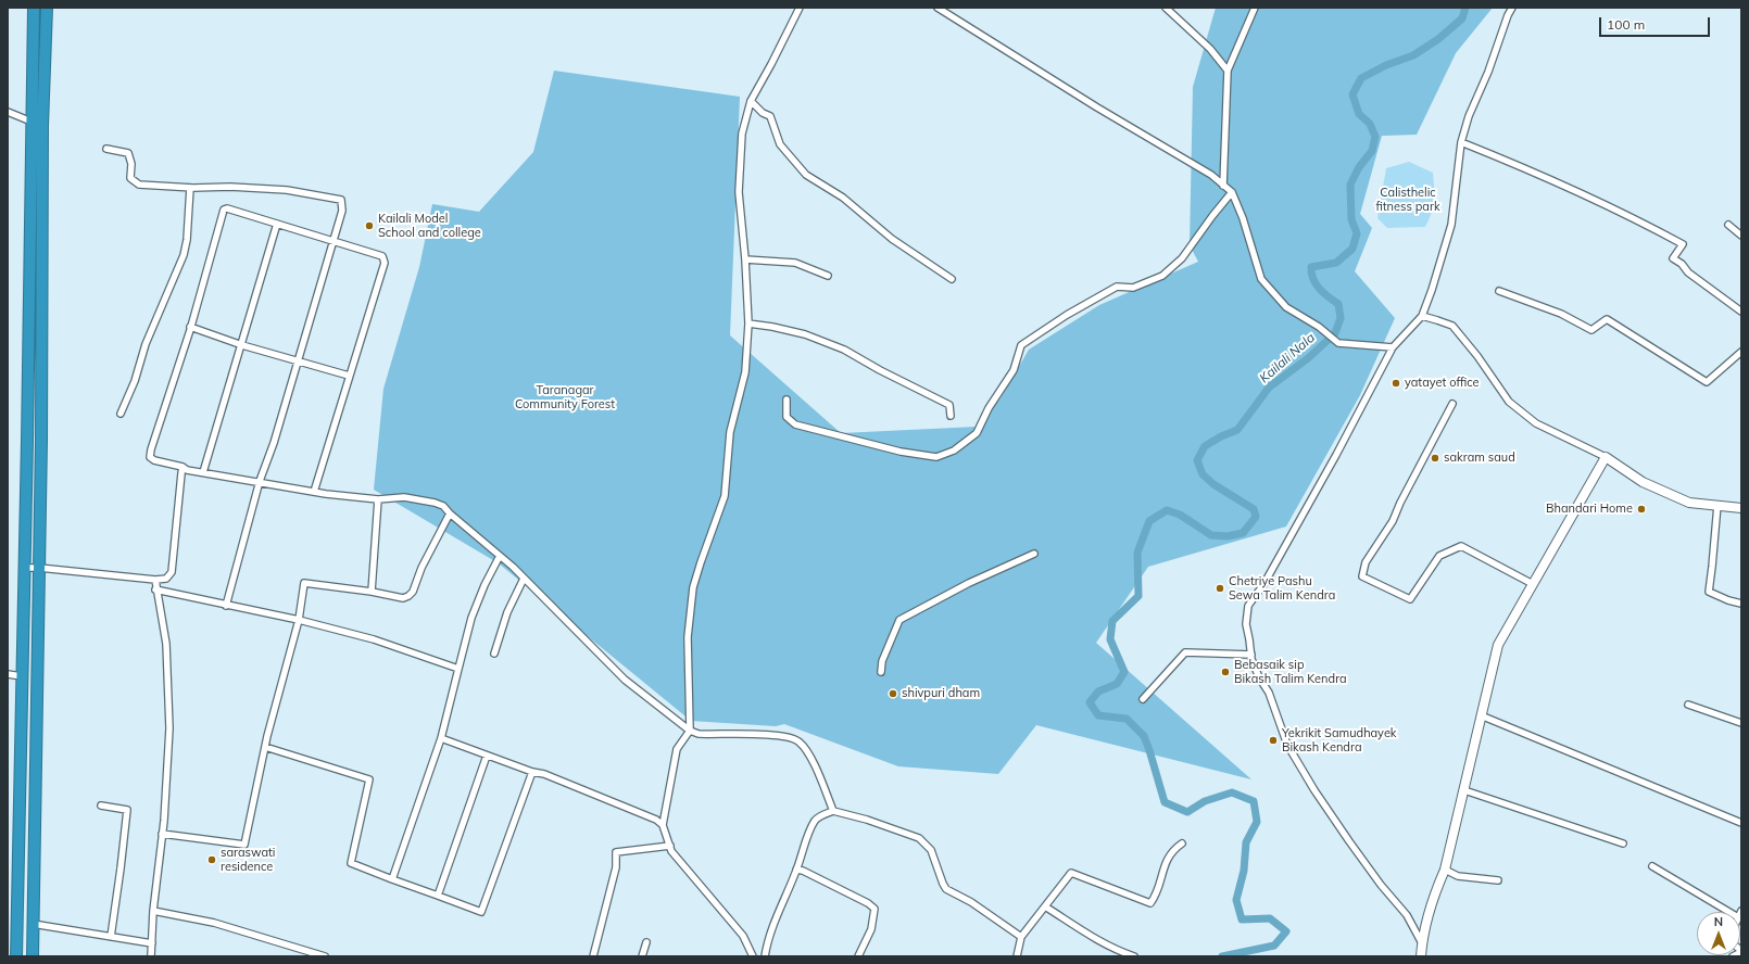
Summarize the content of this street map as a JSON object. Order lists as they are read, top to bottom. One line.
{"water":["Kailali Nala"],"parks":["Calisthelic fitness park","Taranagar Community Forest"],"places":["Kailali Model School and college","yatayet office","sakram saud","Bhandari Home","Chetriye Pashu Sewa Talim Kendra","Bebasaik sip Bikash Talim Kendra","shivpuri dham","Yekrikit Samudhayek Bikash Kendra","saraswati residence"],"scale_bar":"100 m","north":"top"}
